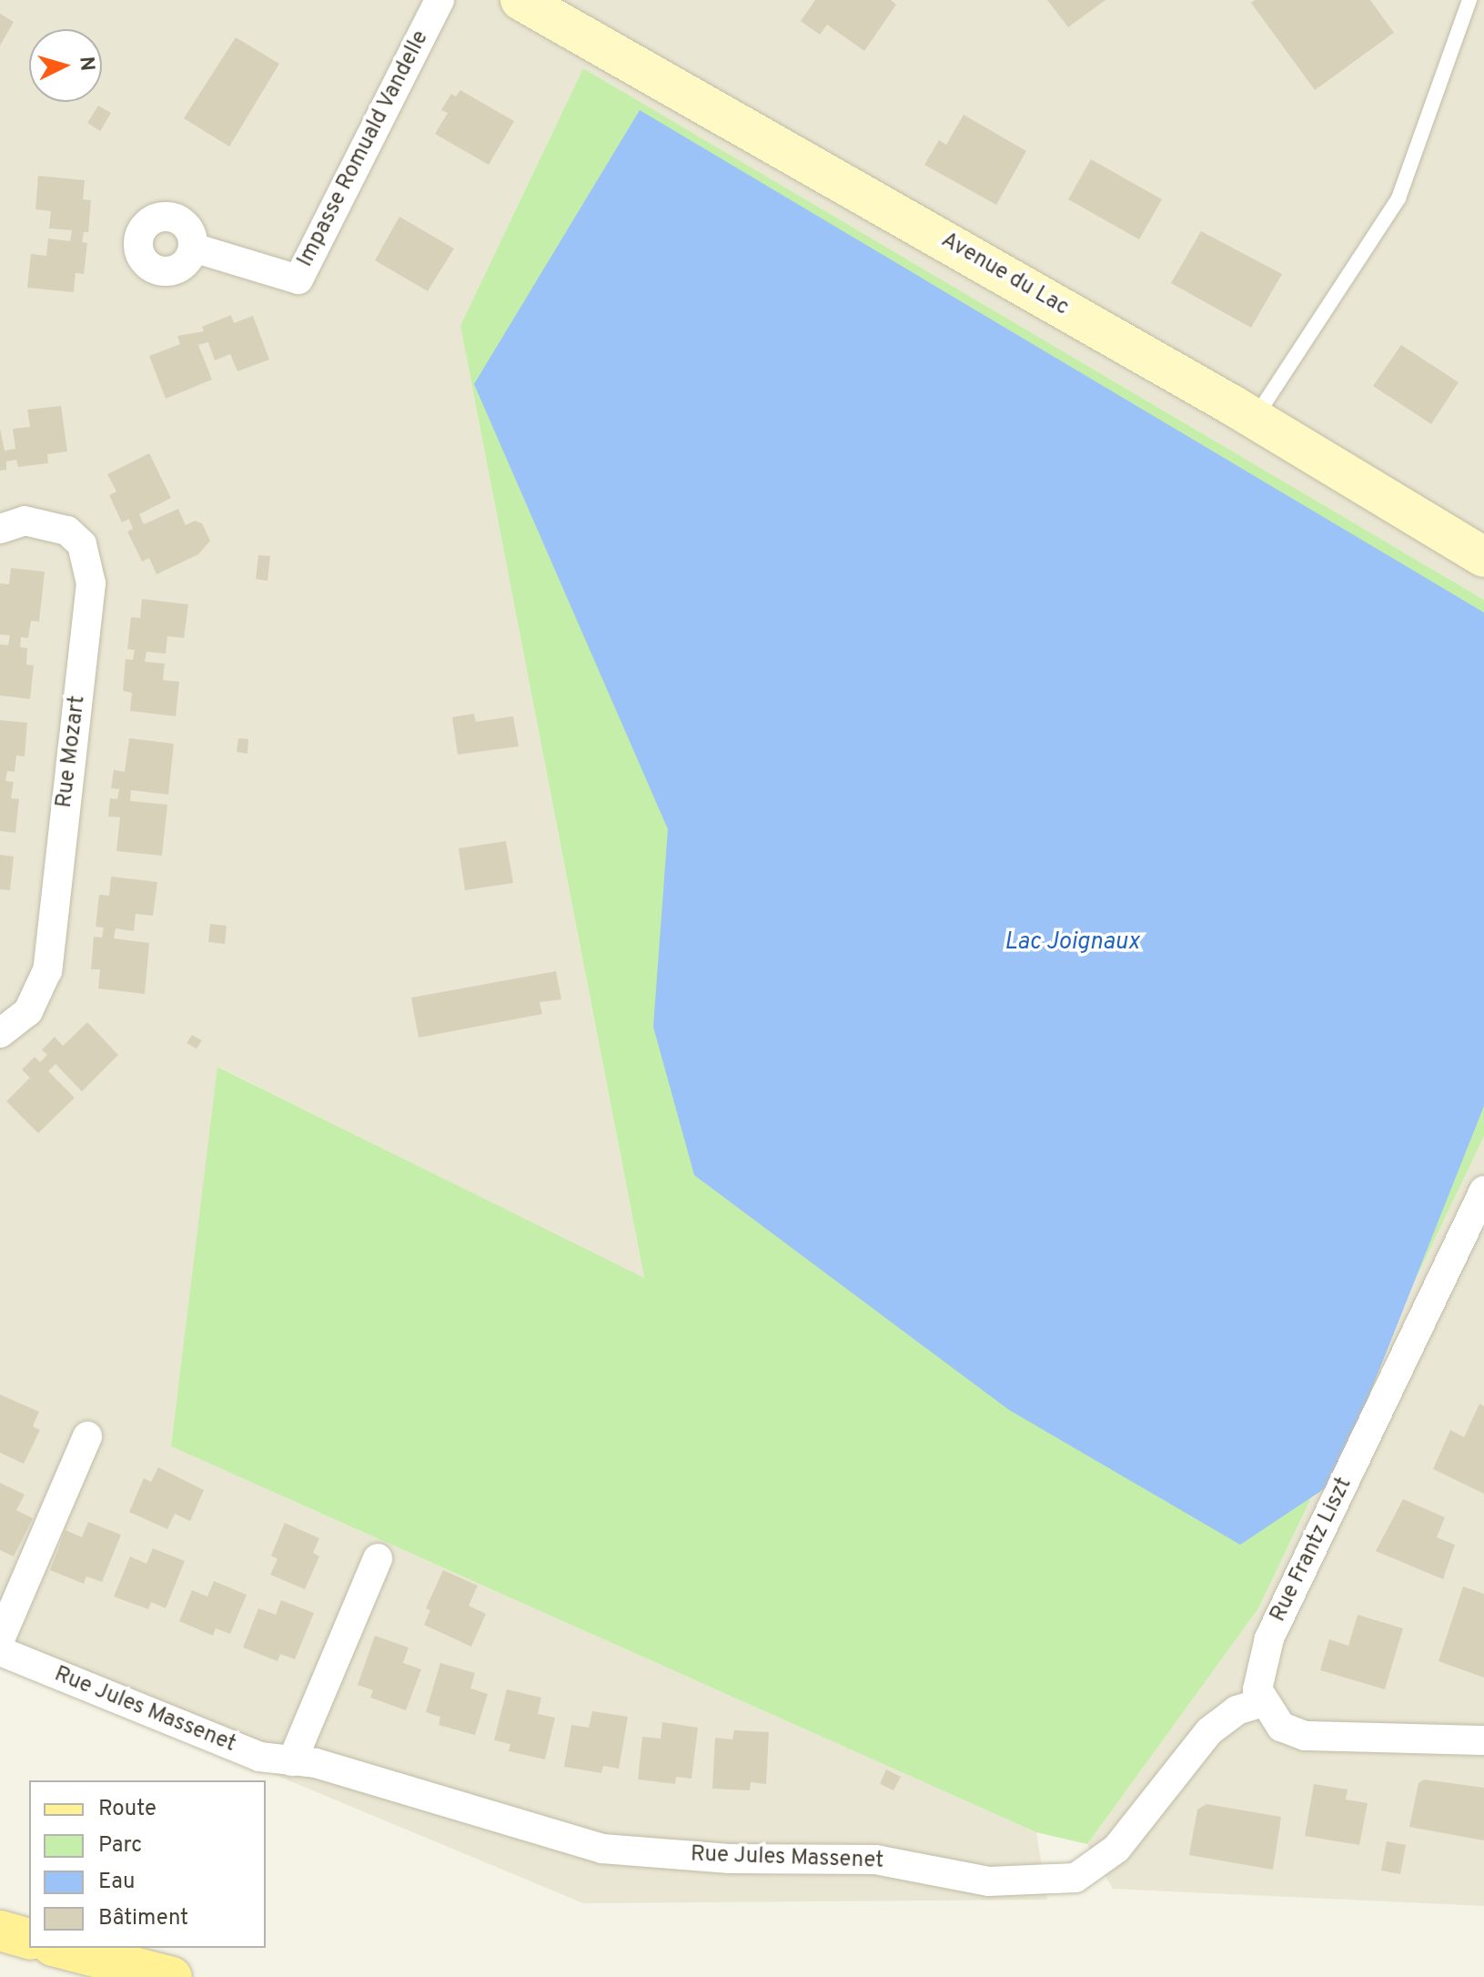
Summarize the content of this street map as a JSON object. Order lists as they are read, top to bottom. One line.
{"streets":{"main road":["Avenue du Lac"],"street":["Impasse Romuald Vandelle","Rue Mozart","Rue Frantz Liszt","Rue Jules Massenet"]},"crossings":[["Rue Frantz Liszt","Rue Jules Massenet"]],"water":["Lac Joignaux"],"legend":["Route","Parc","Eau","Bâtiment"],"north":"right"}
